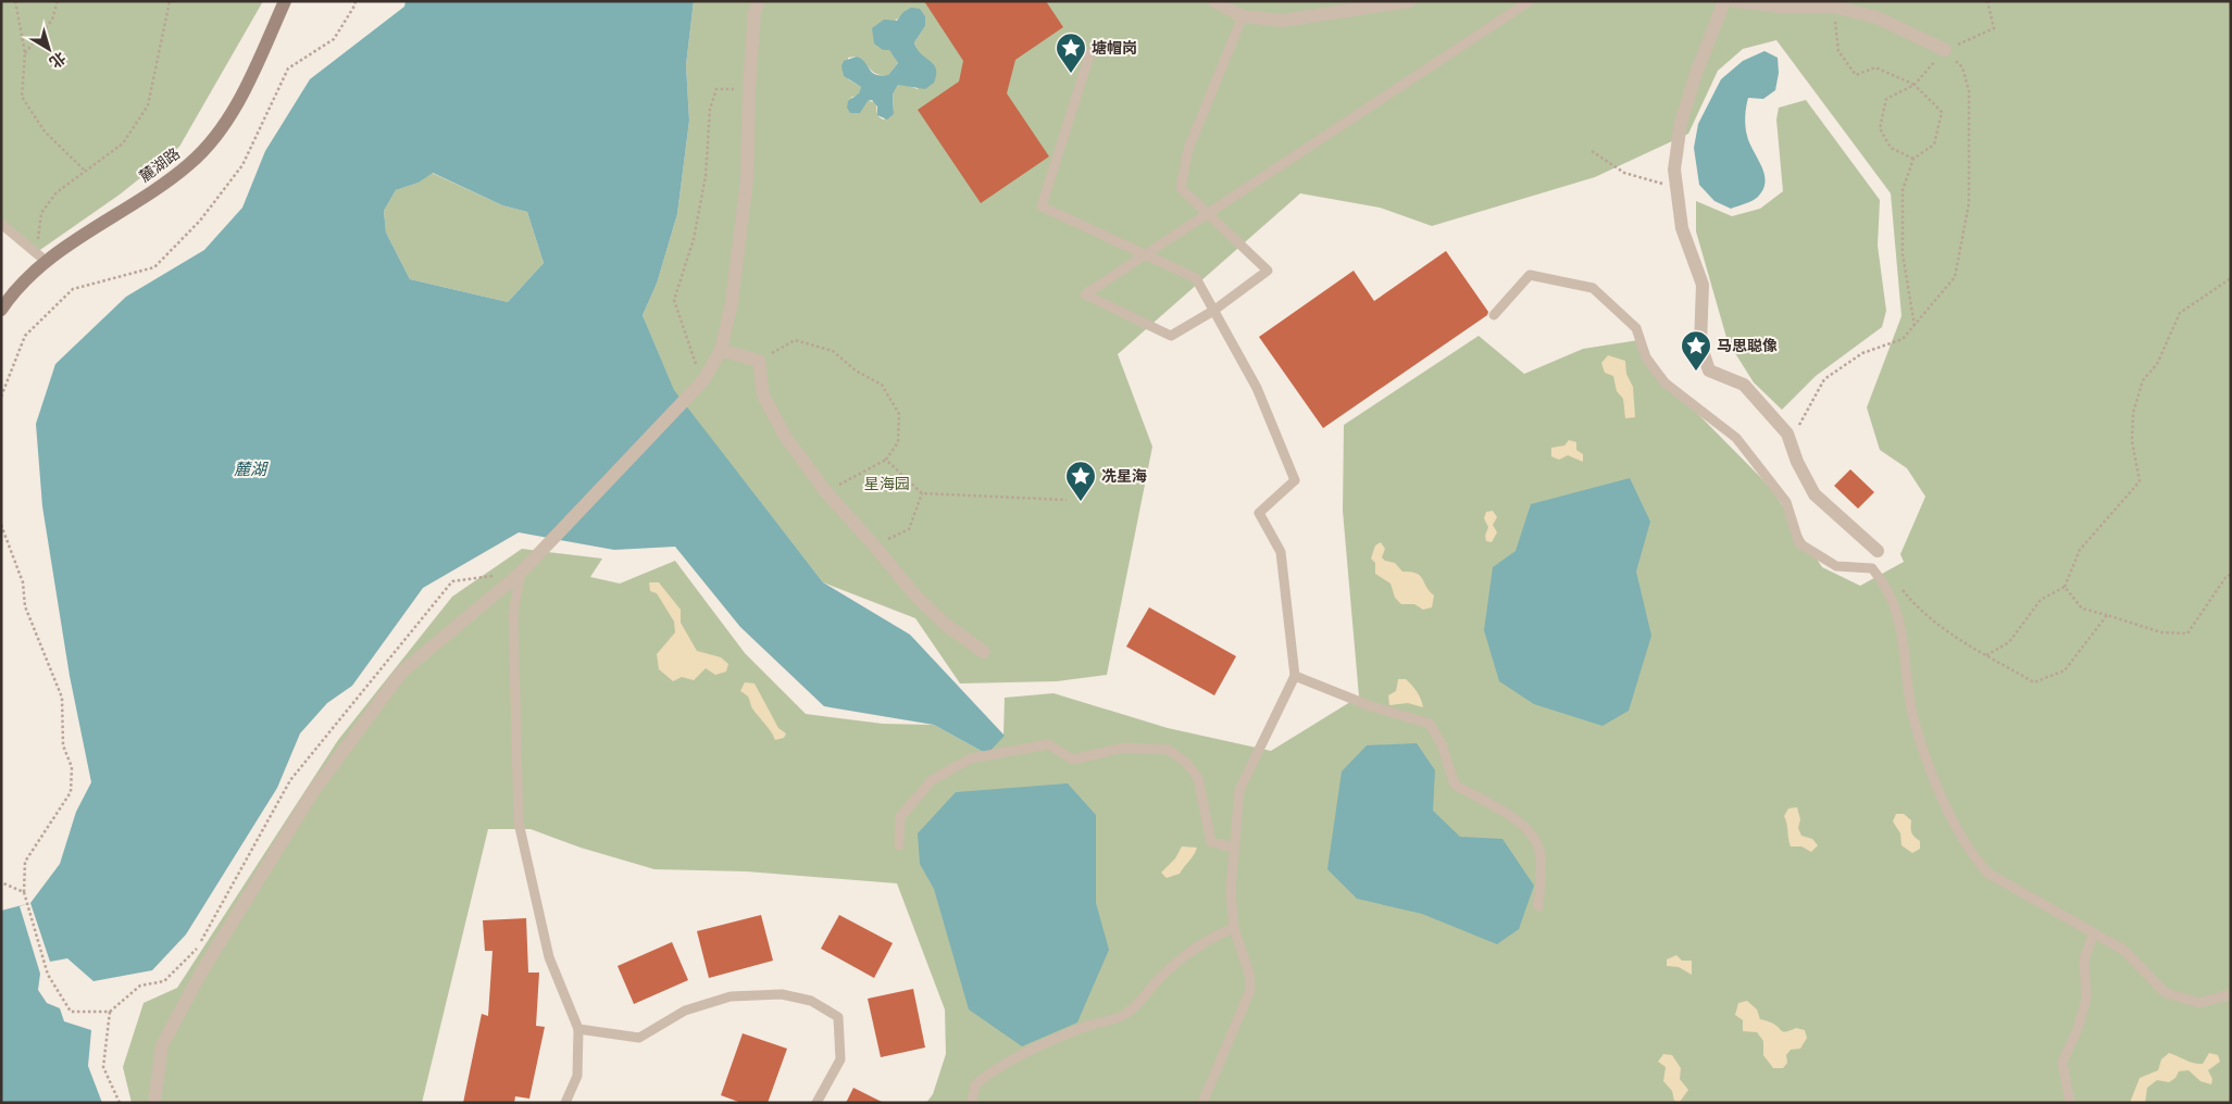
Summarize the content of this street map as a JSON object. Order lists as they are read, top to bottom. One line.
{"streets":{"main road":["麓湖路"]},"water":["麓湖"],"parks":["星海园"],"places":{"place":["塘帽岗","马思聪像","冼星海"]},"north":"bottom right"}
